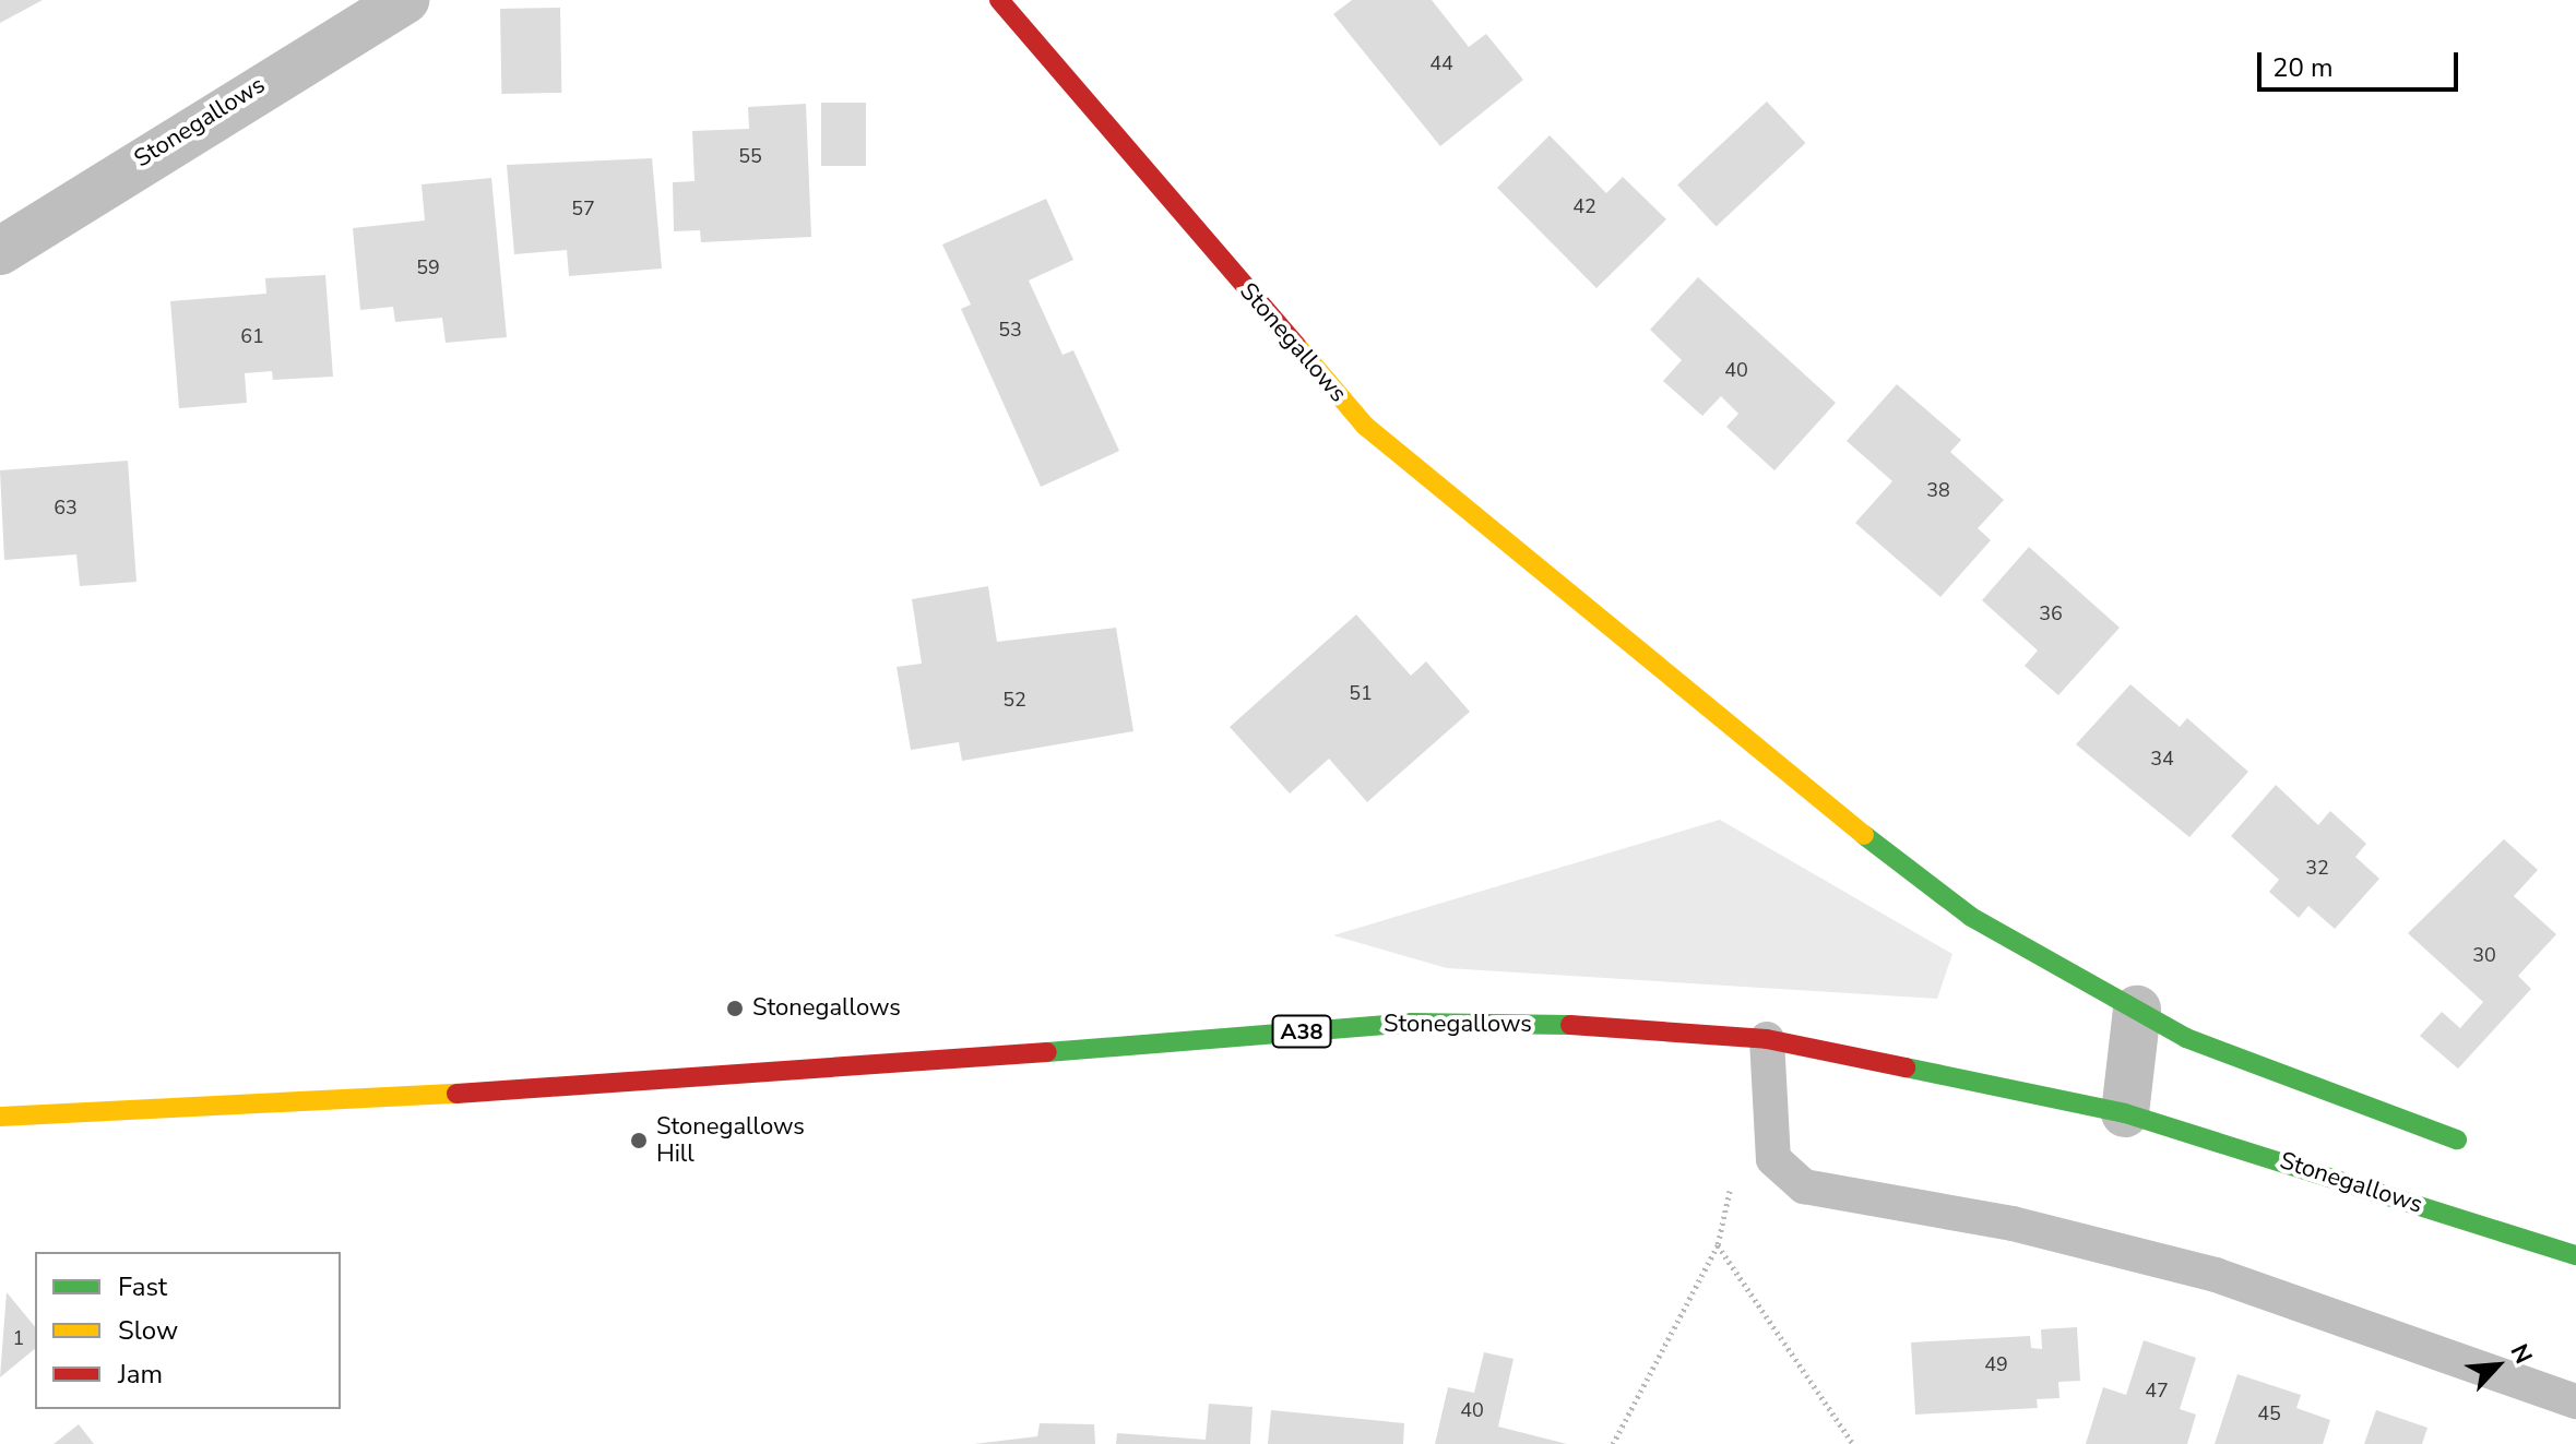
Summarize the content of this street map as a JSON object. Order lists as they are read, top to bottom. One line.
{"streets":{"main road":["Stonegallows","A38"]},"places":["Stonegallows","Stonegallows Hill"],"house_numbers":["44","55","42","57","59","53","61","40","38","63","36","51","52","34","32","30","1","49","47","40","45"],"legend":["Fast","Slow","Jam"],"scale_bar":"20 m","north":"top right"}
